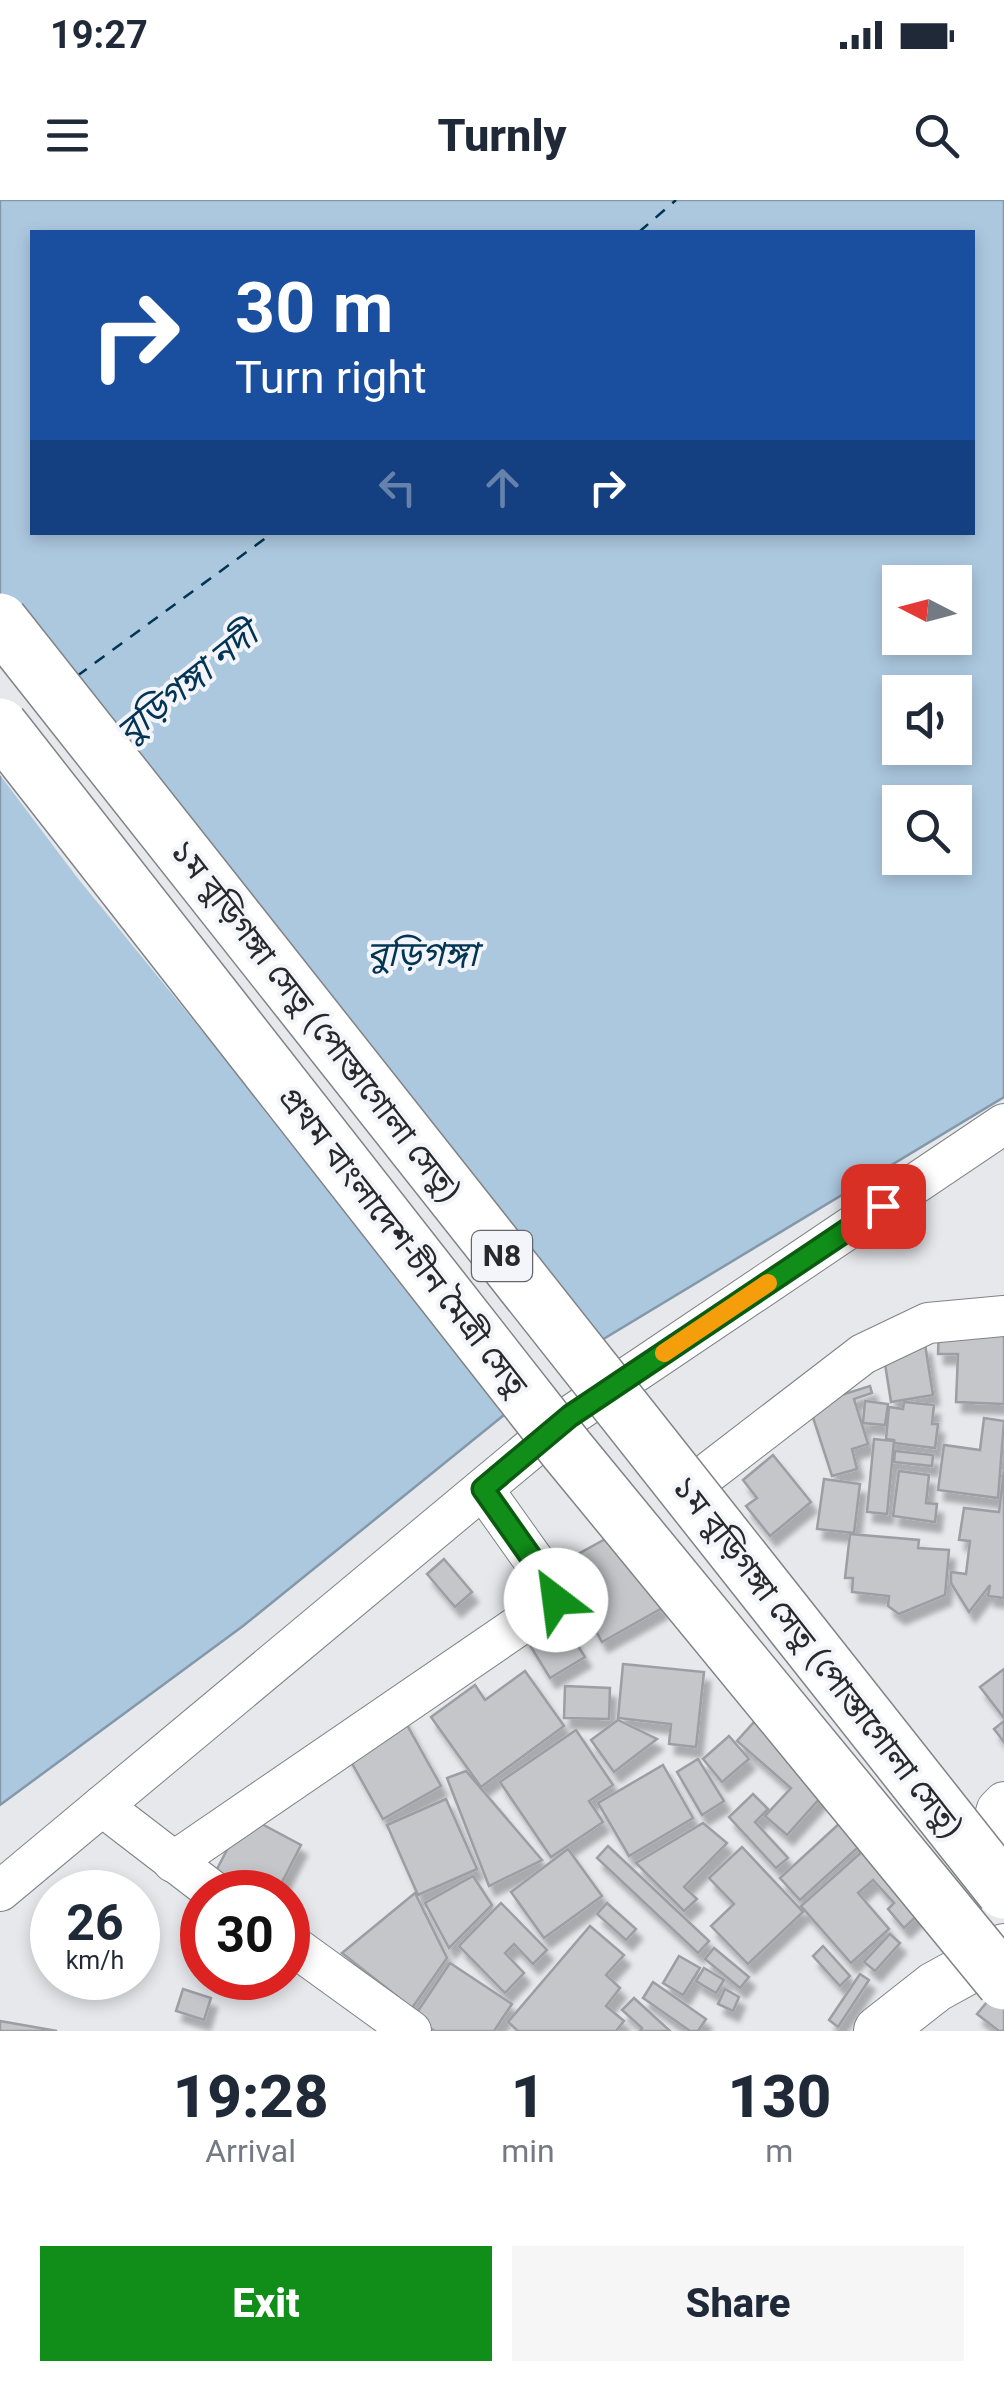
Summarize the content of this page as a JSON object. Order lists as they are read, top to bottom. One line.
{"streets":{"highway":["১ম বুড়িগঙ্গা সেতু (পোস্তাগোলা সেতু)","প্রথম বাংলাদেশ-চীন মৈত্রী সেতু","N8"]},"water":["বুড়িগঙ্গা নদী","বুড়িগঙ্গা"],"north":"left","page":{"status":"19:27","header":"Turnly","turn":["30 m","Turn right"],"speed":"26 km/h","limit":"30","eta":["19:28","Arrival","1","min","130","m"],"buttons":["Exit","Share"]}}
